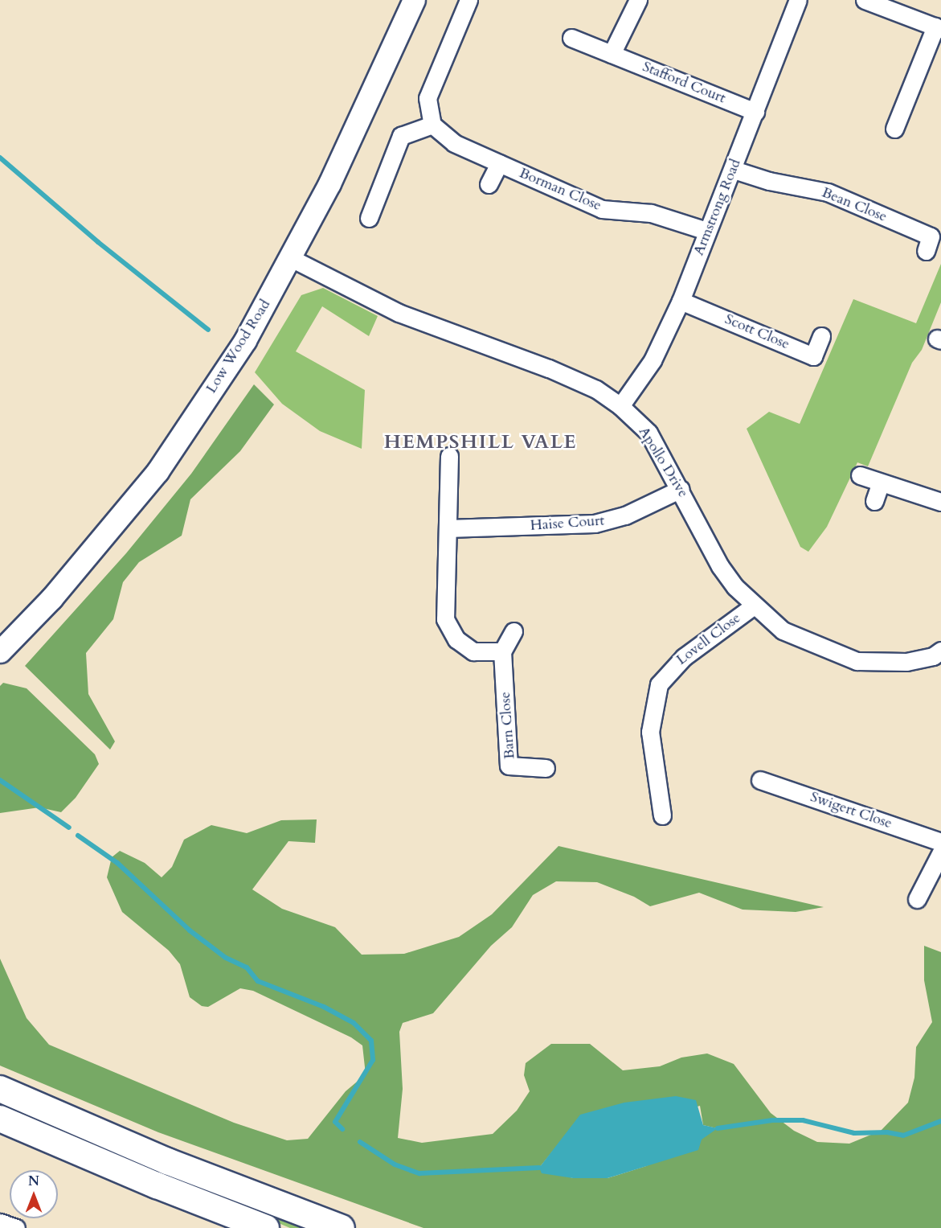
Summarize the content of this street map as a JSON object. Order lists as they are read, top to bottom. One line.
{"streets":{"main road":["Low Wood Road"],"street":["Stafford Court","Borman Close","Bean Close","Armstrong Road","Scott Close","Apollo Drive","Haise Court","Lovell Close","Barn Close","Swigert Close"]},"crossings":[["Stafford Court","Armstrong Road"],["Borman Close","Armstrong Road"],["Bean Close","Armstrong Road"],["Armstrong Road","Scott Close"],["Armstrong Road","Apollo Drive"],["Low Wood Road","Apollo Drive"],["Apollo Drive","Haise Court"],["Apollo Drive","Lovell Close"]],"districts":["HEMPSHILL VALE"],"north":"top"}
